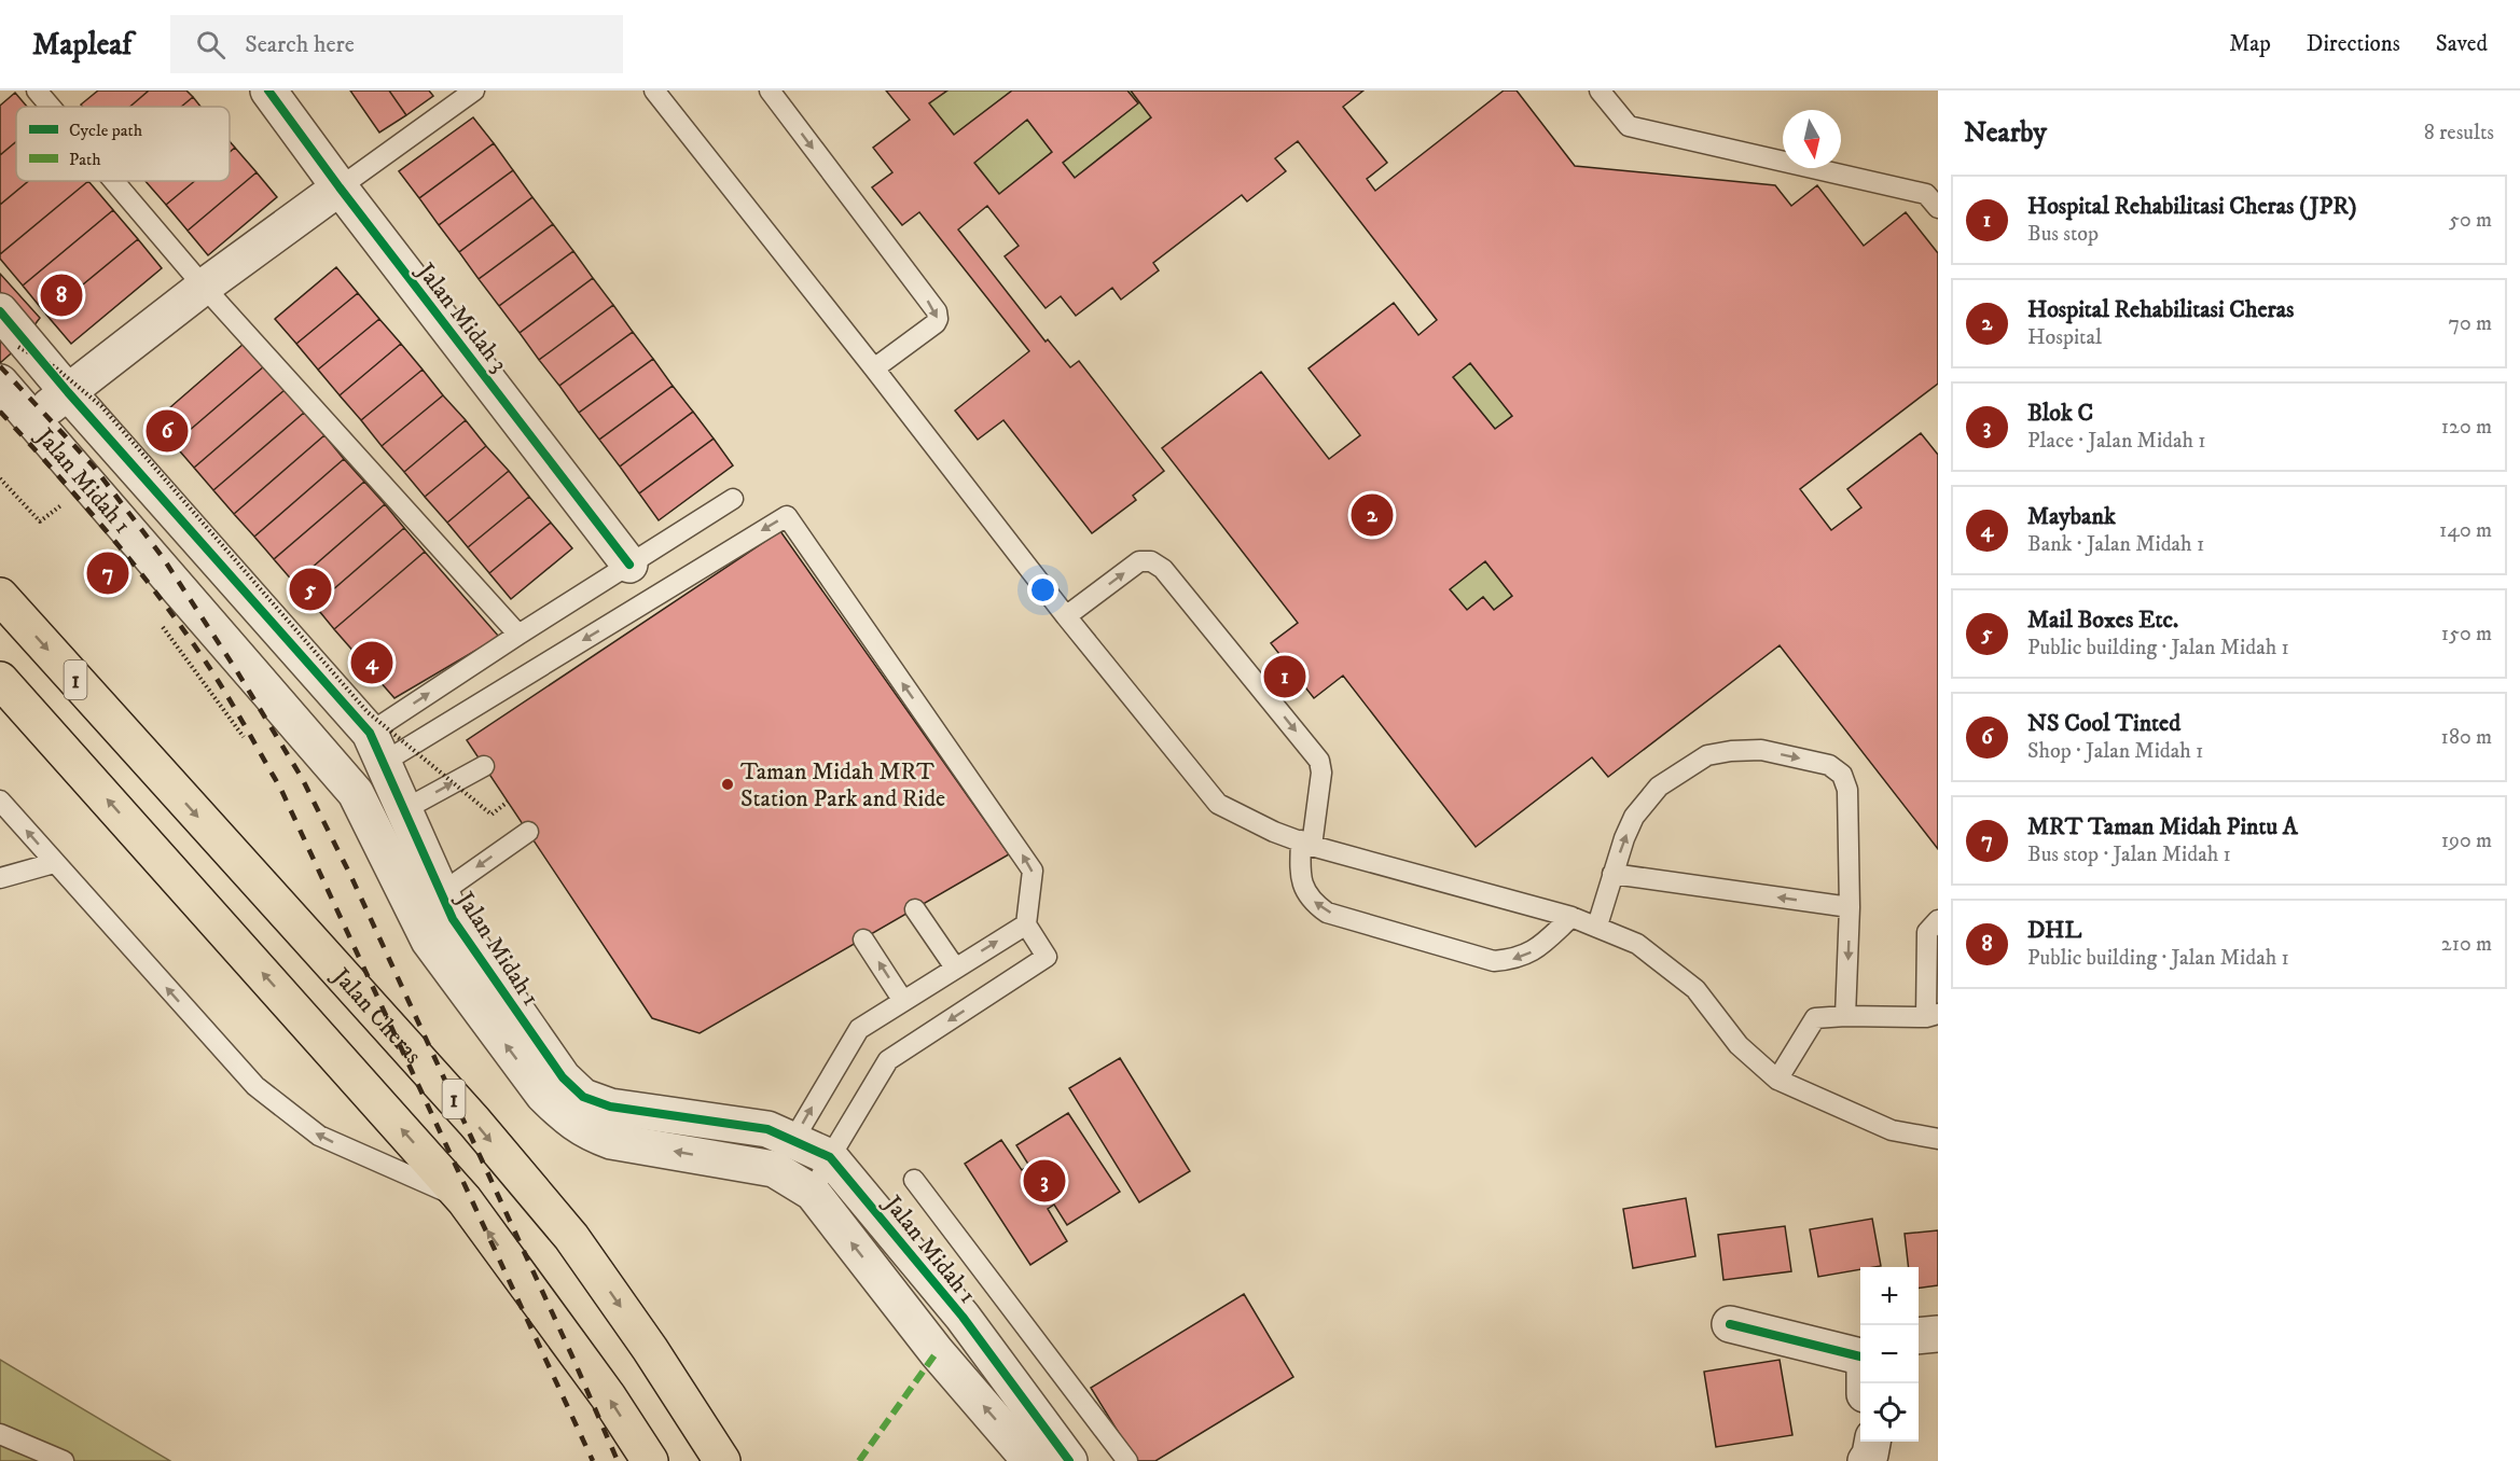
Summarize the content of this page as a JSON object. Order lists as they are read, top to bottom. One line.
{"streets":{"highway":["1","Jalan Cheras"],"street":["Jalan Midah 3","Jalan Midah 1"]},"places":["Taman Midah MRT Station Park and Ride"],"legend":["Cycle path","Path"],"north":"bottom","page":{"header":"Mapleaf","search":"Search here","nav":["Map","Directions","Saved"],"heading":["Nearby","8 results"],"list":[{"mark":"1","name":"Hospital Rehabilitasi Cheras (JPR)","note":"Bus stop","value":"50 m"},{"mark":"2","name":"Hospital Rehabilitasi Cheras","note":"Hospital","value":"70 m"},{"mark":"3","name":"Blok C","note":"Place · Jalan Midah 1","value":"120 m"},{"mark":"4","name":"Maybank","note":"Bank · Jalan Midah 1","value":"140 m"},{"mark":"5","name":"Mail Boxes Etc.","note":"Public building · Jalan Midah 1","value":"150 m"},{"mark":"6","name":"NS Cool Tinted","note":"Shop · Jalan Midah 1","value":"180 m"},{"mark":"7","name":"MRT Taman Midah Pintu A","note":"Bus stop · Jalan Midah 1","value":"190 m"},{"mark":"8","name":"DHL","note":"Public building · Jalan Midah 1","value":"210 m"}],"pins":["8","6","2","7","5","4","1","3"],"map_buttons":["+","−"]}}
